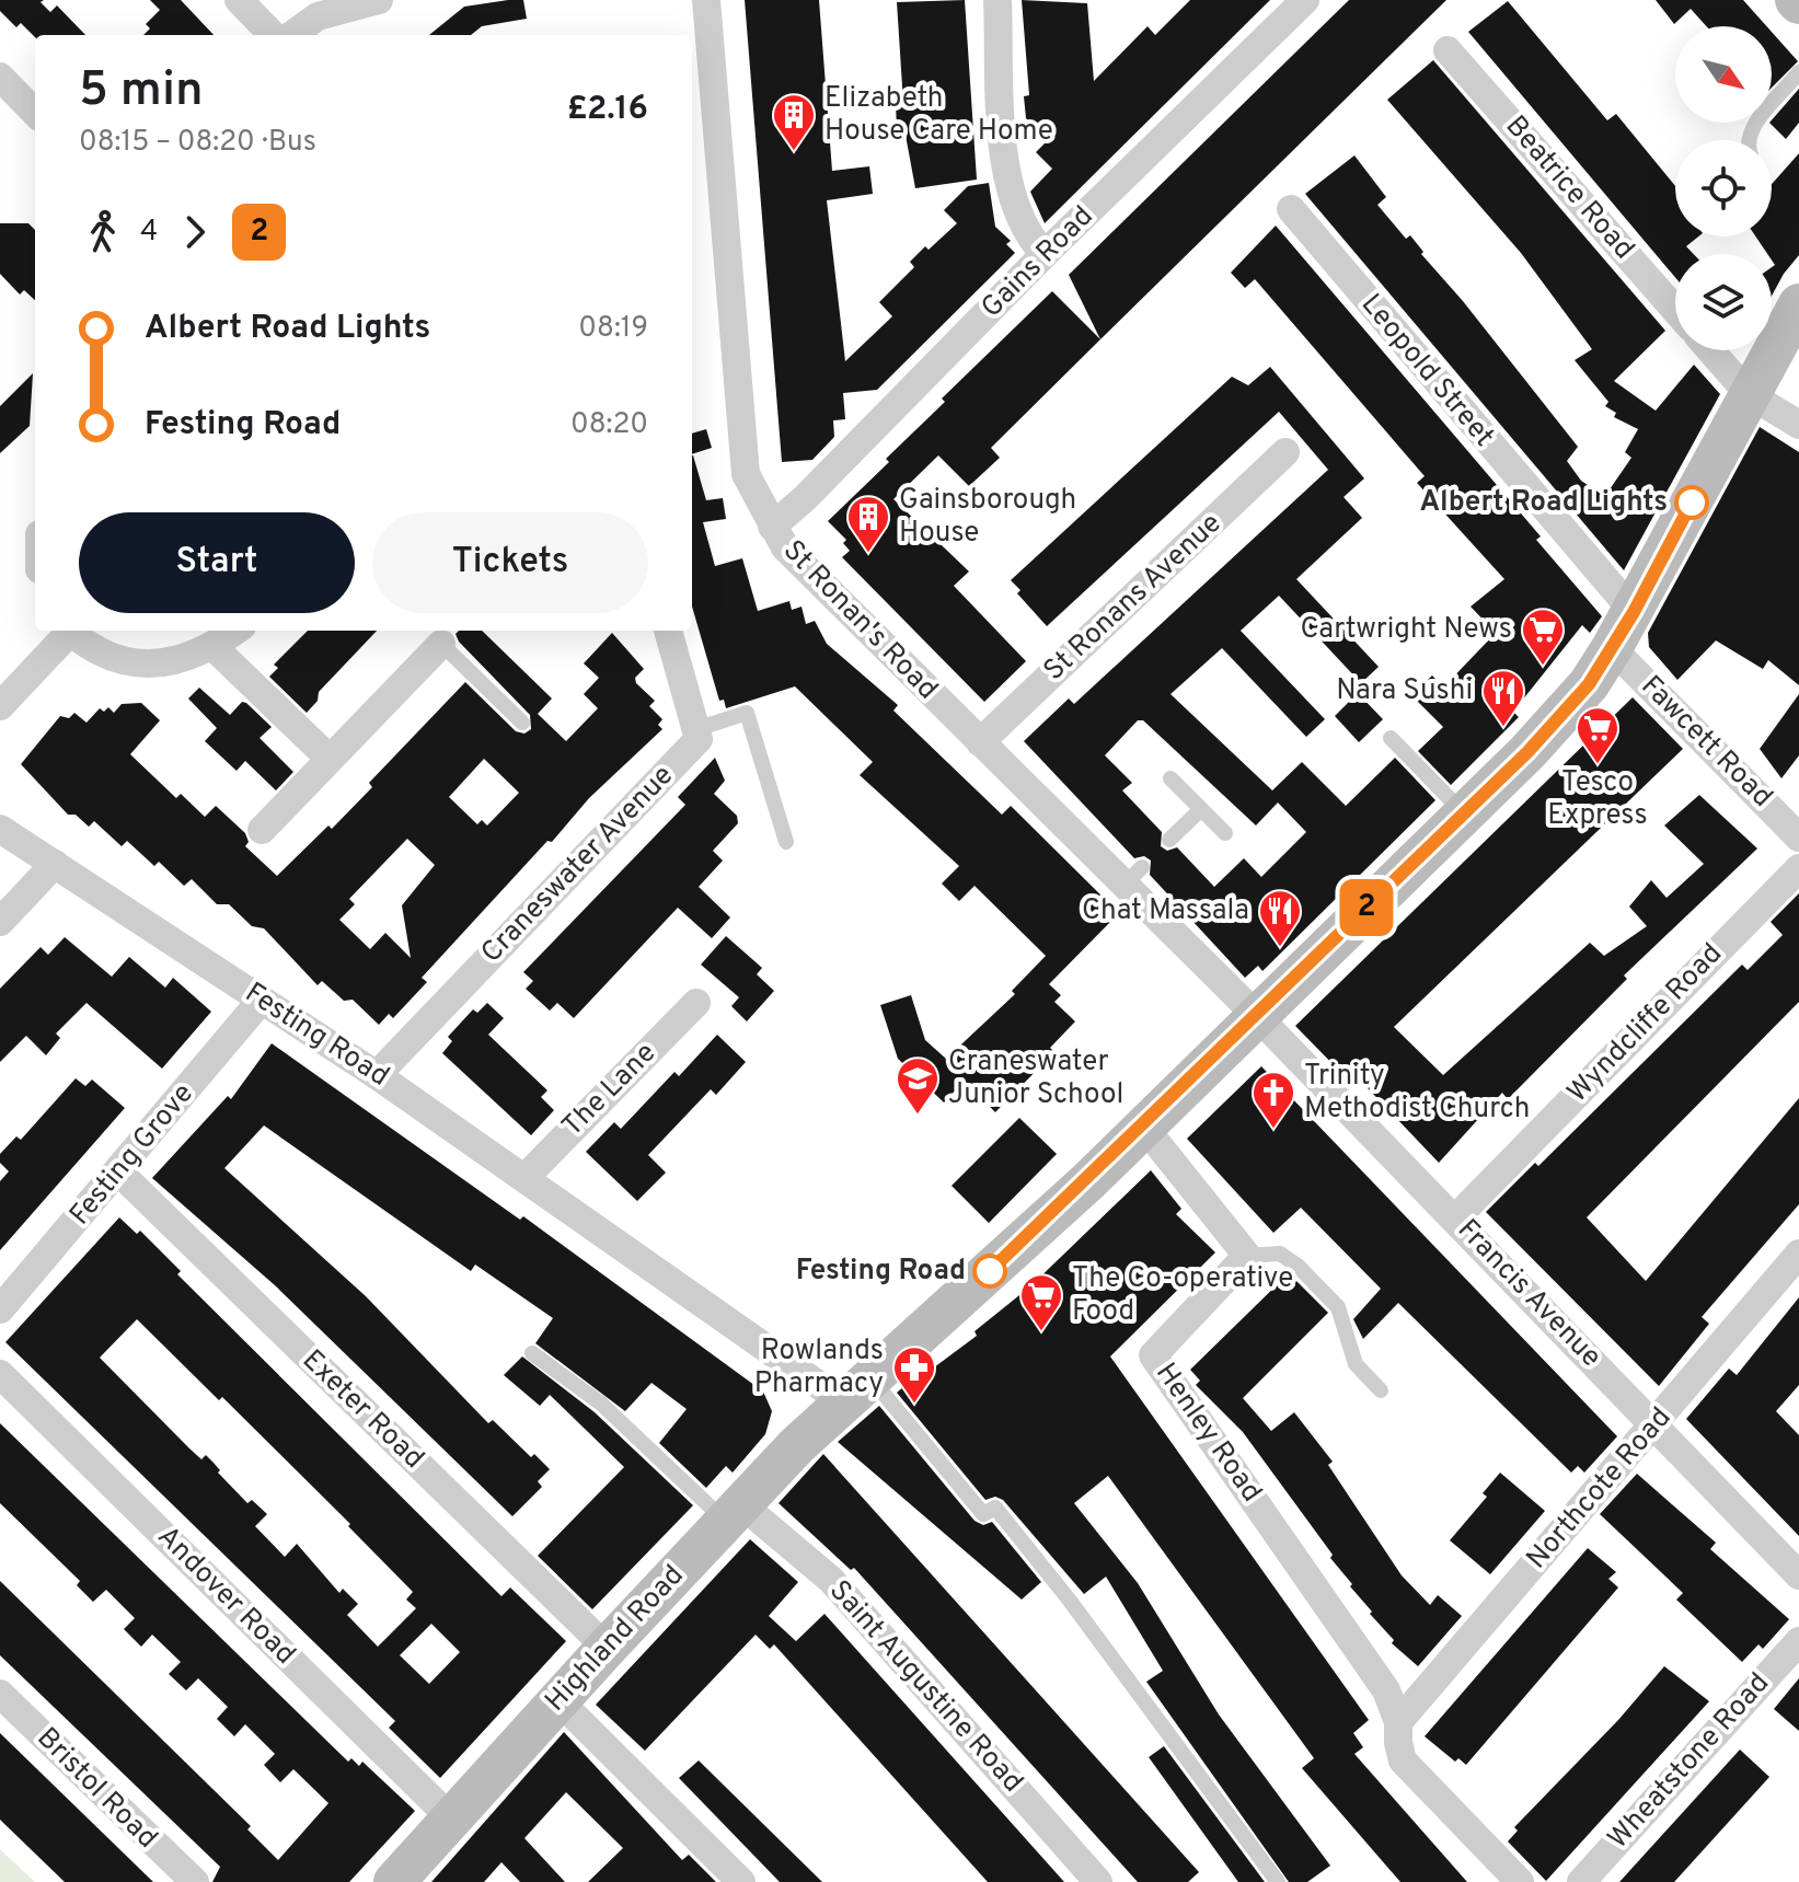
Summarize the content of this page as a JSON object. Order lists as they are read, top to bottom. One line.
{"streets":{"main road":["Highland Road"],"street":["Beatrice Road","Gains Road","Leopold Street","St Ronans Avenue","St Ronan's Road","Fawcett Road","Craneswater Avenue","Wyndcliffe Road","Festing Road","The Lane","Festing Grove","Francis Avenue","Exeter Road","Henley Road","Northcote Road","Andover Road","Saint Augustine Road","Wheatstone Road","Bristol Road"]},"crossings":[["Gains Road","St Ronan's Road"],["Leopold Street","Highland Road"],["St Ronans Avenue","St Ronan's Road"],["St Ronan's Road","Francis Avenue"],["St Ronan's Road","Highland Road"],["Fawcett Road","Highland Road"],["Craneswater Avenue","Festing Road"],["Wyndcliffe Road","Francis Avenue"],["Festing Road","The Lane"],["Festing Road","Festing Grove"],["Festing Road","Highland Road"],["Festing Grove","Exeter Road"],["Francis Avenue","Northcote Road"],["Francis Avenue","Highland Road"],["Exeter Road","Highland Road"],["Henley Road","Northcote Road"],["Andover Road","Highland Road"],["Highland Road","Saint Augustine Road"]],"places":{"building":["Elizabeth House Care Home","Gainsborough House"],"other":["Albert Road Lights","Festing Road"],"supermarket":["Cartwright News","Tesco Express","The Co-operative Food"],"restaurant":["Nara Sushi","Chat Massala"],"school or university":["Craneswater Junior School"],"church":["Trinity Methodist Church"],"pharmacy":["Rowlands Pharmacy"]},"lines":["bus line 2"],"north":"bottom right","page":{"on_map":"2","heading":["5 min","08:15 – 08:20 · Bus","£2.16"],"legs":["4","2"],"list":[{"name":"Albert Road Lights","value":"08:19"},{"name":"Festing Road","value":"08:20"}],"buttons":["Start","Tickets"]}}
